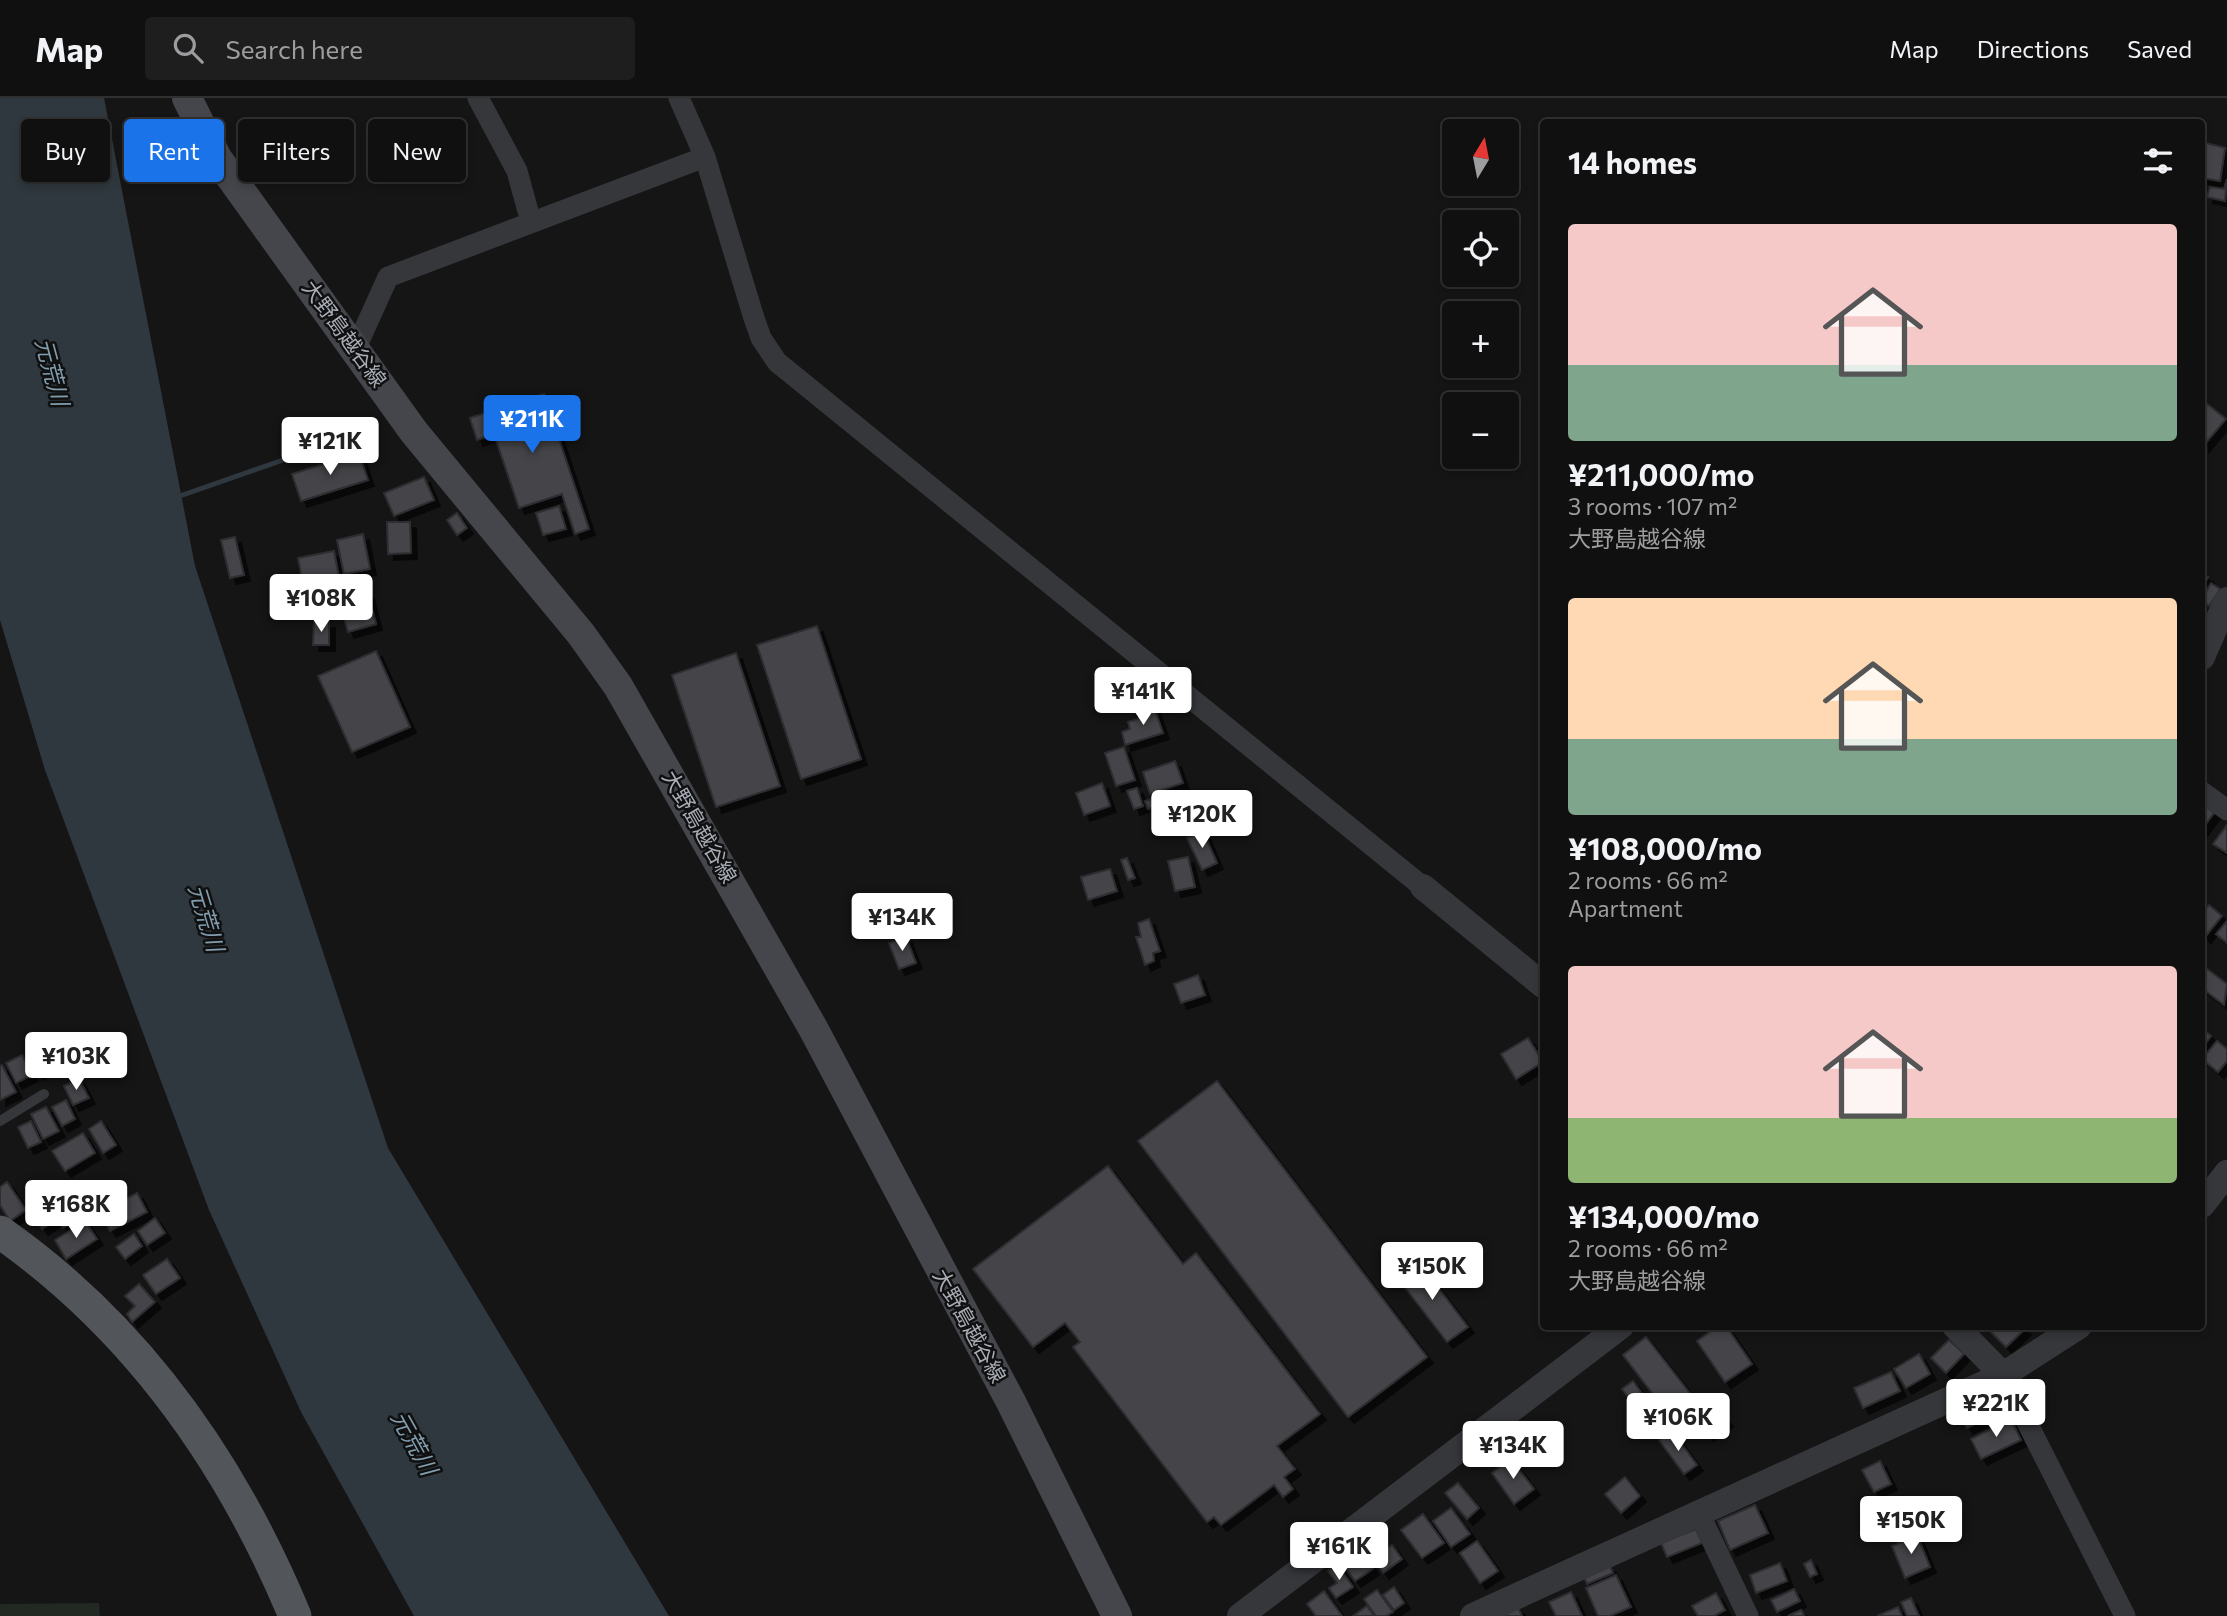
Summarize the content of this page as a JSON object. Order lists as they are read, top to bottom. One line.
{"streets":{"main road":["大野島越谷線"]},"water":["元荒川"],"north":"top","page":{"header":"Map","search":"Search here","nav":["Map","Directions","Saved"],"map_buttons":["+","−"],"chip":["Buy","Rent","Filters","New"],"heading":"14 homes","list":[{"name":"¥211,000/mo","note":"3 rooms · 107 m² · 大野島越谷線"},{"name":"¥108,000/mo","note":"2 rooms · 66 m² · Apartment"},{"name":"¥134,000/mo","note":"2 rooms · 66 m² · 大野島越谷線"}],"price":["¥211K","¥121K","¥108K","¥141K","¥120K","¥134K","¥103K","¥168K","¥150K","¥221K","¥106K","¥134K","¥150K","¥161K"]}}
